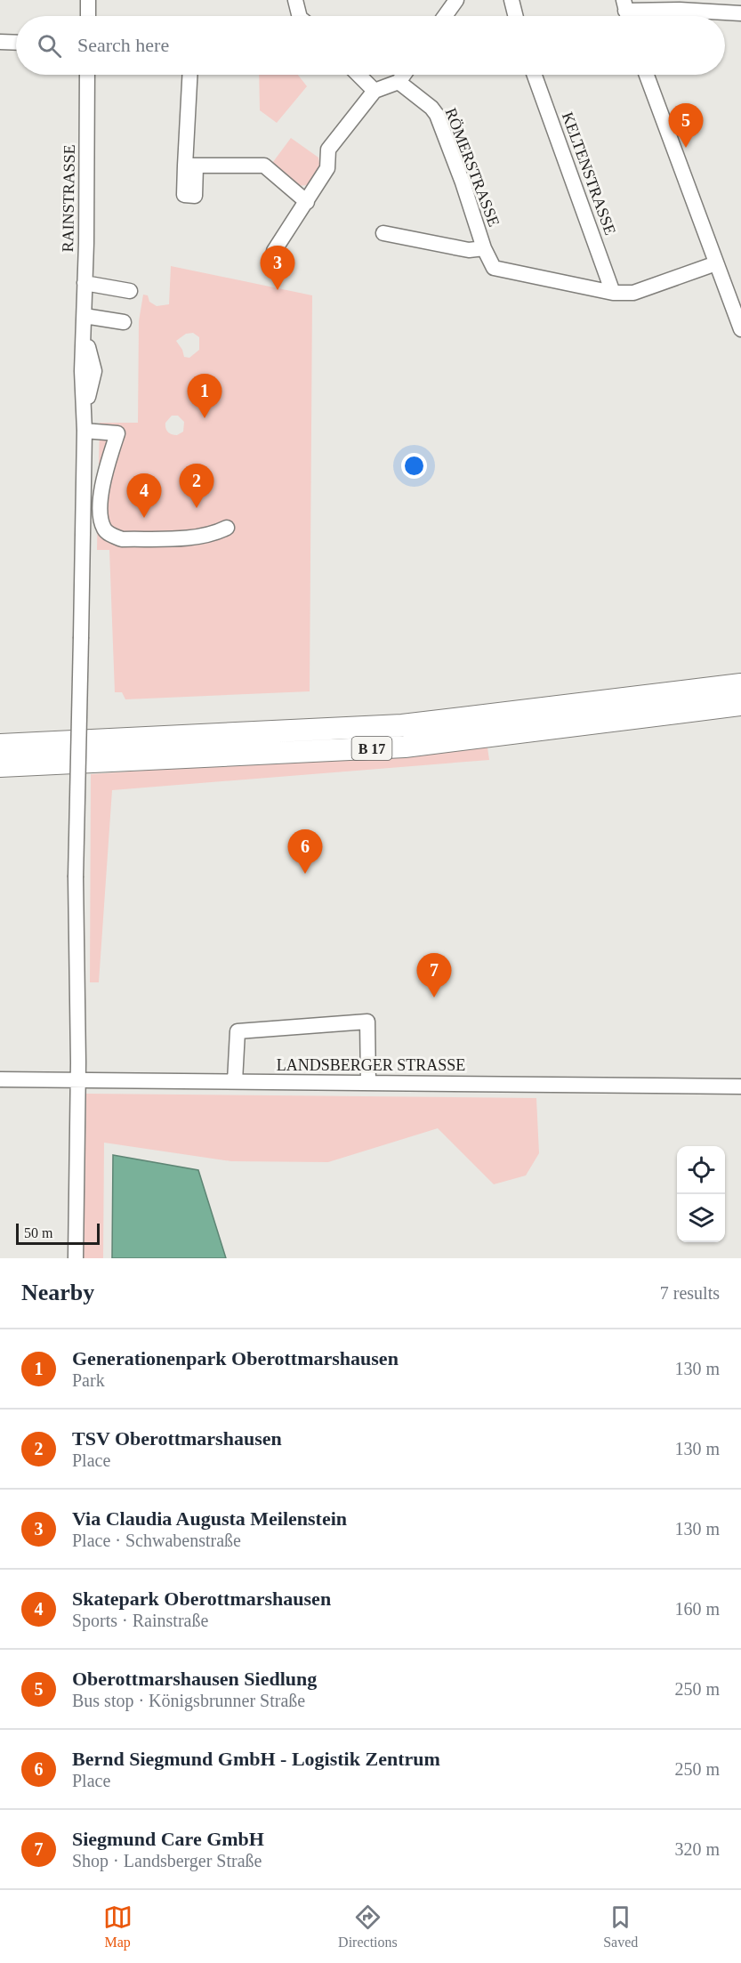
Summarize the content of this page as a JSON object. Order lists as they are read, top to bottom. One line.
{"streets":{"highway":["B 17"],"street":["RÖMERSTRASSE","KELTENSTRASSE","RAINSTRASSE","LANDSBERGER STRASSE"]},"crossings":[["RÖMERSTRASSE","KELTENSTRASSE"],["RAINSTRASSE","LANDSBERGER STRASSE"]],"scale_bar":"50 m","page":{"search":"Search here","pins":["5","3","1","2","4","6","7"],"scale":"50 m","heading":["Nearby","7 results"],"list":[{"mark":"1","name":"Generationenpark Oberottmarshausen","note":"Park","value":"130 m"},{"mark":"2","name":"TSV Oberottmarshausen","note":"Place","value":"130 m"},{"mark":"3","name":"Via Claudia Augusta Meilenstein","note":"Place · Schwabenstraße","value":"130 m"},{"mark":"4","name":"Skatepark Oberottmarshausen","note":"Sports · Rainstraße","value":"160 m"},{"mark":"5","name":"Oberottmarshausen Siedlung","note":"Bus stop · Königsbrunner Straße","value":"250 m"},{"mark":"6","name":"Bernd Siegmund GmbH - Logistik Zentrum","note":"Place","value":"250 m"},{"mark":"7","name":"Siegmund Care GmbH","note":"Shop · Landsberger Straße","value":"320 m"}],"nav":["Map","Directions","Saved"]}}
